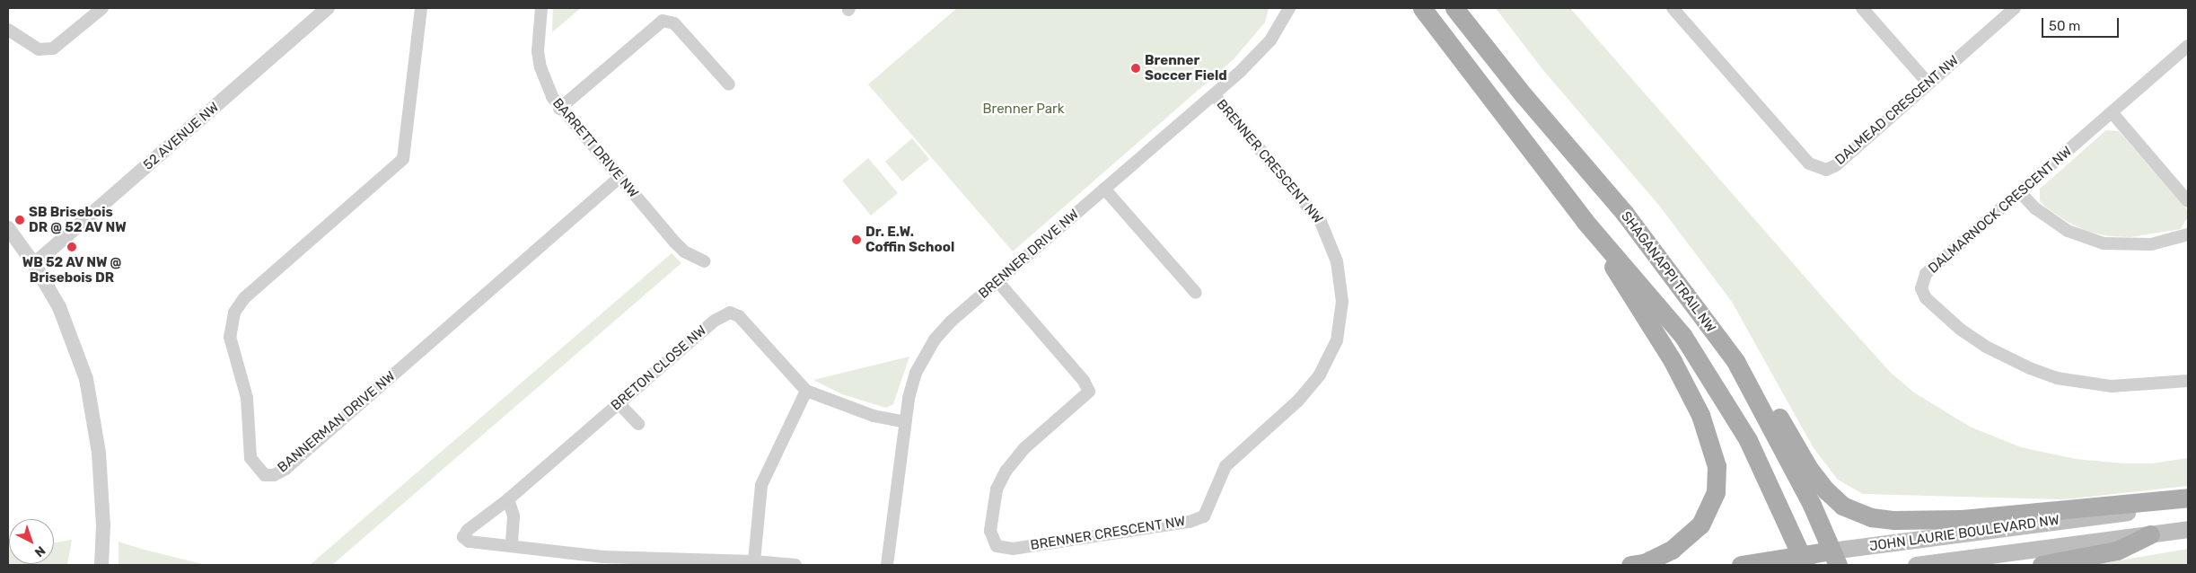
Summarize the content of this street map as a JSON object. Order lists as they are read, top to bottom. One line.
{"streets":{"main road":["SHAGANAPPI TRAIL NW","JOHN LAURIE BOULEVARD NW"],"street":["DALMEAD CRESCENT NW","52 AVENUE NW","BARRETT DRIVE NW","BRENNER CRESCENT NW","DALMARNOCK CRESCENT NW","BRENNER DRIVE NW","BRETON CLOSE NW","BANNERMAN DRIVE NW"]},"crossings":[["BARRETT DRIVE NW","BANNERMAN DRIVE NW"],["BRENNER CRESCENT NW","BRENNER DRIVE NW"],["BRENNER DRIVE NW","BRETON CLOSE NW"],["SHAGANAPPI TRAIL NW","JOHN LAURIE BOULEVARD NW"]],"parks":["Brenner Park"],"places":["Brenner Soccer Field","SB Brisebois DR @ 52 AV NW","Dr. E.W. Coffin School","WB 52 AV NW @ Brisebois DR"],"scale_bar":"50 m","north":"bottom right"}
